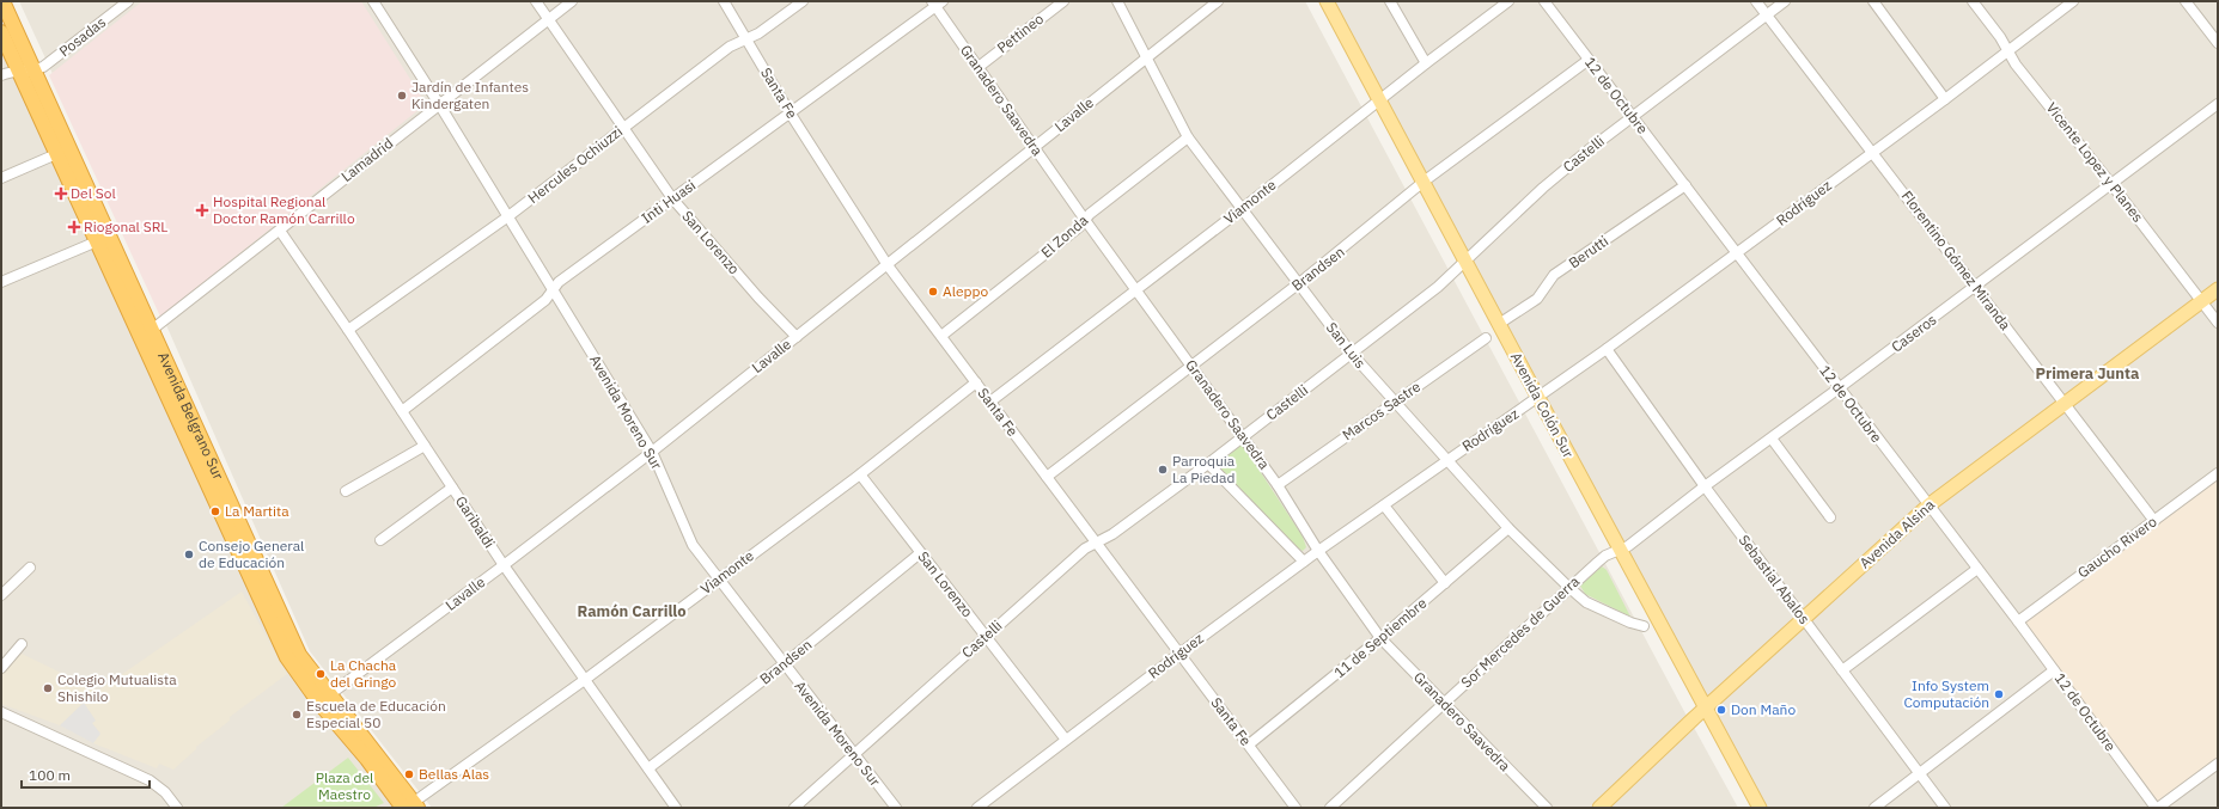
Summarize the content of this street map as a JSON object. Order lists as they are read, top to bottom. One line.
{"streets":{"highway":["Avenida Belgrano Sur"],"main road":["Avenida Colón Sur","Avenida Alsina"],"street":["Pettineo","Posadas","Santa Fe","12 de Octubre","Granadero Saavedra","Lavalle","Castelli","Lamadrid","Vicente Lopez y Planes","Hercules Ochiuzzi","Inti Huasi","Viamonte","Rodríguez","El Zonda","San Lorenzo","Berutti","Florentino Gómez Miranda","Brandsen","Caseros","San Luis","Marcos Sastre","Avenida Moreno Sur","Garibaldi","Gaucho Rivero","Sebastial Abalos","Sor Mercedes de Guerra","11 de Septiembre"]},"crossings":[["Pettineo","Granadero Saavedra"],["Posadas","Avenida Belgrano Sur"],["Santa Fe","Lavalle"],["Santa Fe","Castelli"],["Santa Fe","Hercules Ochiuzzi"],["Santa Fe","Inti Huasi"],["Santa Fe","Viamonte"],["Santa Fe","Rodríguez"],["Santa Fe","El Zonda"],["Santa Fe","Brandsen"],["Santa Fe","11 de Septiembre"],["12 de Octubre","Castelli"],["12 de Octubre","Rodríguez"],["12 de Octubre","Berutti"],["12 de Octubre","Brandsen"],["12 de Octubre","Caseros"],["12 de Octubre","Avenida Alsina"],["12 de Octubre","Gaucho Rivero"],["Granadero Saavedra","Lavalle"],["Granadero Saavedra","Castelli"],["Granadero Saavedra","Inti Huasi"],["Granadero Saavedra","Viamonte"],["Granadero Saavedra","Rodríguez"],["Granadero Saavedra","El Zonda"],["Granadero Saavedra","Brandsen"],["Granadero Saavedra","Marcos Sastre"],["Granadero Saavedra","Sor Mercedes de Guerra"],["Granadero Saavedra","11 de Septiembre"],["Lavalle","San Lorenzo"],["Lavalle","San Luis"],["Lavalle","Avenida Moreno Sur"],["Lavalle","Avenida Belgrano Sur"],["Lavalle","Garibaldi"],["Castelli","San Lorenzo"],["Castelli","Florentino Gómez Miranda"],["Castelli","San Luis"],["Castelli","Avenida Colón Sur"],["Castelli","Avenida Moreno Sur"],["Lamadrid","San Lorenzo"],["Lamadrid","Avenida Moreno Sur"],["Lamadrid","Avenida Belgrano Sur"],["Lamadrid","Garibaldi"],["Vicente Lopez y Planes","Rodríguez"],["Vicente Lopez y Planes","Caseros"],["Vicente Lopez y Planes","Avenida Alsina"],["Hercules Ochiuzzi","San Lorenzo"],["Hercules Ochiuzzi","Avenida Moreno Sur"],["Hercules Ochiuzzi","Garibaldi"],["Inti Huasi","San Lorenzo"],["Inti Huasi","Avenida Moreno Sur"],["Inti Huasi","Garibaldi"],["Viamonte","San Lorenzo"],["Viamonte","San Luis"],["Viamonte","Avenida Colón Sur"],["Viamonte","Avenida Moreno Sur"],["Viamonte","Avenida Belgrano Sur"],["Viamonte","Garibaldi"],["Rodríguez","San Lorenzo"],["Rodríguez","Florentino Gómez Miranda"],["Rodríguez","San Luis"],["Rodríguez","Avenida Colón Sur"],["Rodríguez","Sebastial Abalos"],["El Zonda","San Luis"],["San Lorenzo","Brandsen"],["Berutti","Avenida Colón Sur"],["Florentino Gómez Miranda","Caseros"],["Florentino Gómez Miranda","Avenida Alsina"],["Florentino Gómez Miranda","Gaucho Rivero"],["Brandsen","San Luis"],["Brandsen","Avenida Colón Sur"],["Brandsen","Avenida Moreno Sur"],["Brandsen","Garibaldi"],["Caseros","Avenida Colón Sur"],["Caseros","Sebastial Abalos"],["Caseros","Sor Mercedes de Guerra"],["San Luis","Marcos Sastre"],["San Luis","Sor Mercedes de Guerra"],["San Luis","11 de Septiembre"],["Avenida Colón Sur","Avenida Alsina"],["Avenida Alsina","Sebastial Abalos"]],"districts":["Primera Junta","Ramón Carrillo"],"parks":["Plaza del Maestro"],"places":{"other":["Jardín de Infantes Kindergaten","Aleppo","Parroquia La Piedad","La Martita","Consejo General de Educación","La Chacha del Gringo","Colegio Mutualista Shishilo","Info System Computación","Don Maño","Escuela de Educación Especial 50","Bellas Alas"],"health":["Del Sol","Hospital Regional Doctor Ramón Carrillo","Riogonal SRL"]},"scale_bar":"100 m"}
